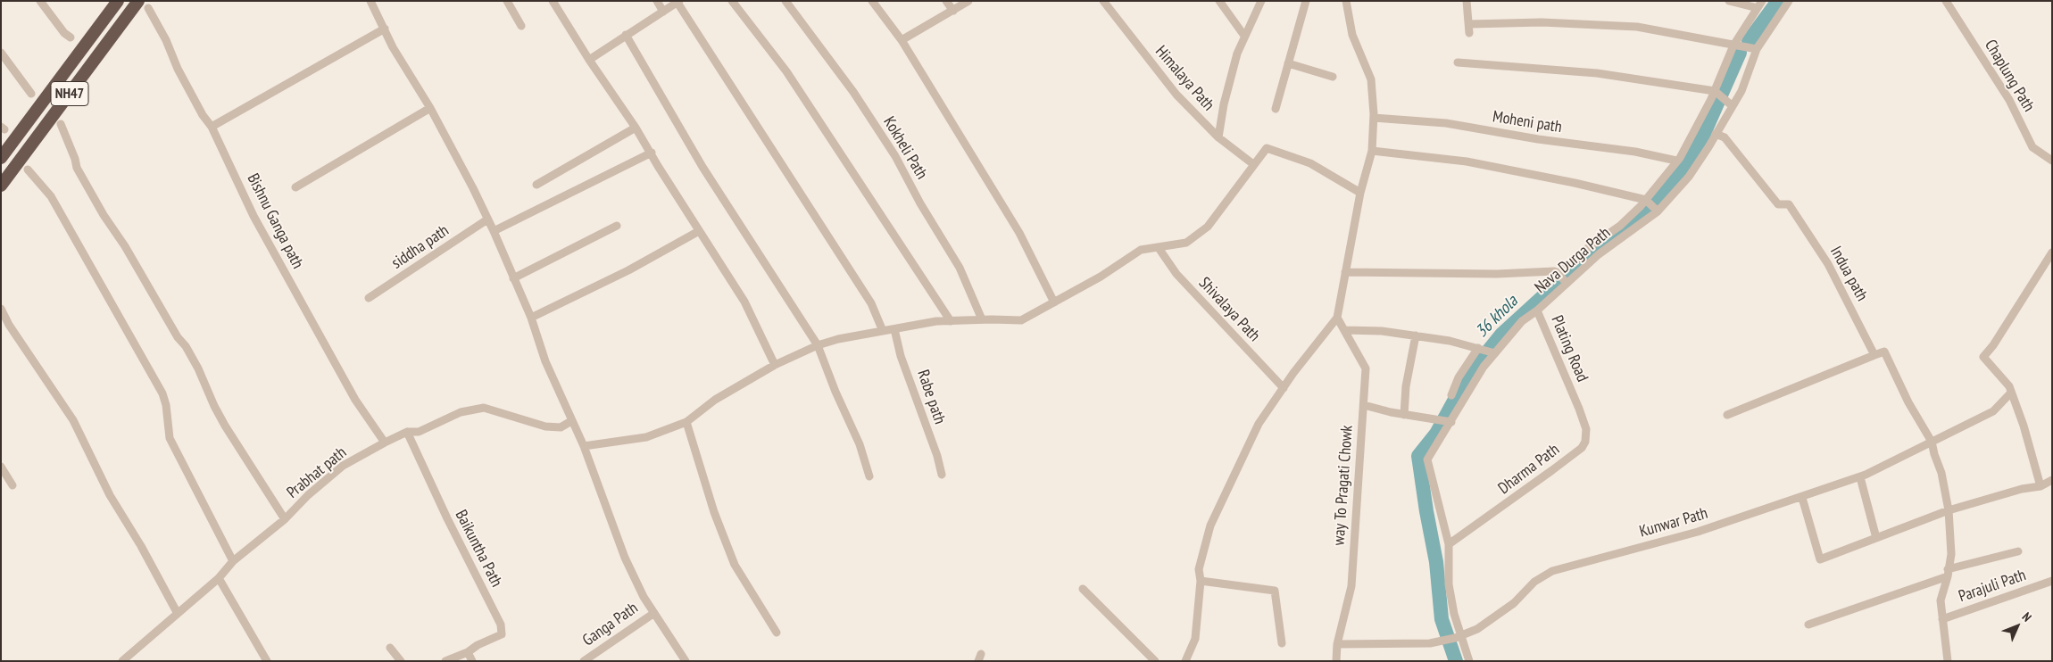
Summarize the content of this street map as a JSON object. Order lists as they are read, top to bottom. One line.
{"streets":{"highway":["NH47"],"street":["Chaplung Path","Himalaya Path","Moheni path","Kokheli Path","Bishnu Ganga path","siddha path","Nava Durga Path","Indua path","Shivalaya Path","Plating Road","Rabe path","Dharma Path","Prabhat path","way To Pragati Chowk","Kunwar Path","Baikuntha Path","Parajuli Path","Ganga Path"]},"crossings":[["NH47","Bishnu Ganga path"],["Bishnu Ganga path","Prabhat path"],["Nava Durga Path","Indua path"],["Nava Durga Path","Plating Road"],["Nava Durga Path","Dharma Path"],["Nava Durga Path","Kunwar Path"],["Plating Road","Dharma Path"],["Prabhat path","Baikuntha Path"],["way To Pragati Chowk","Kunwar Path"]],"water":["36 khola"],"north":"top right"}
